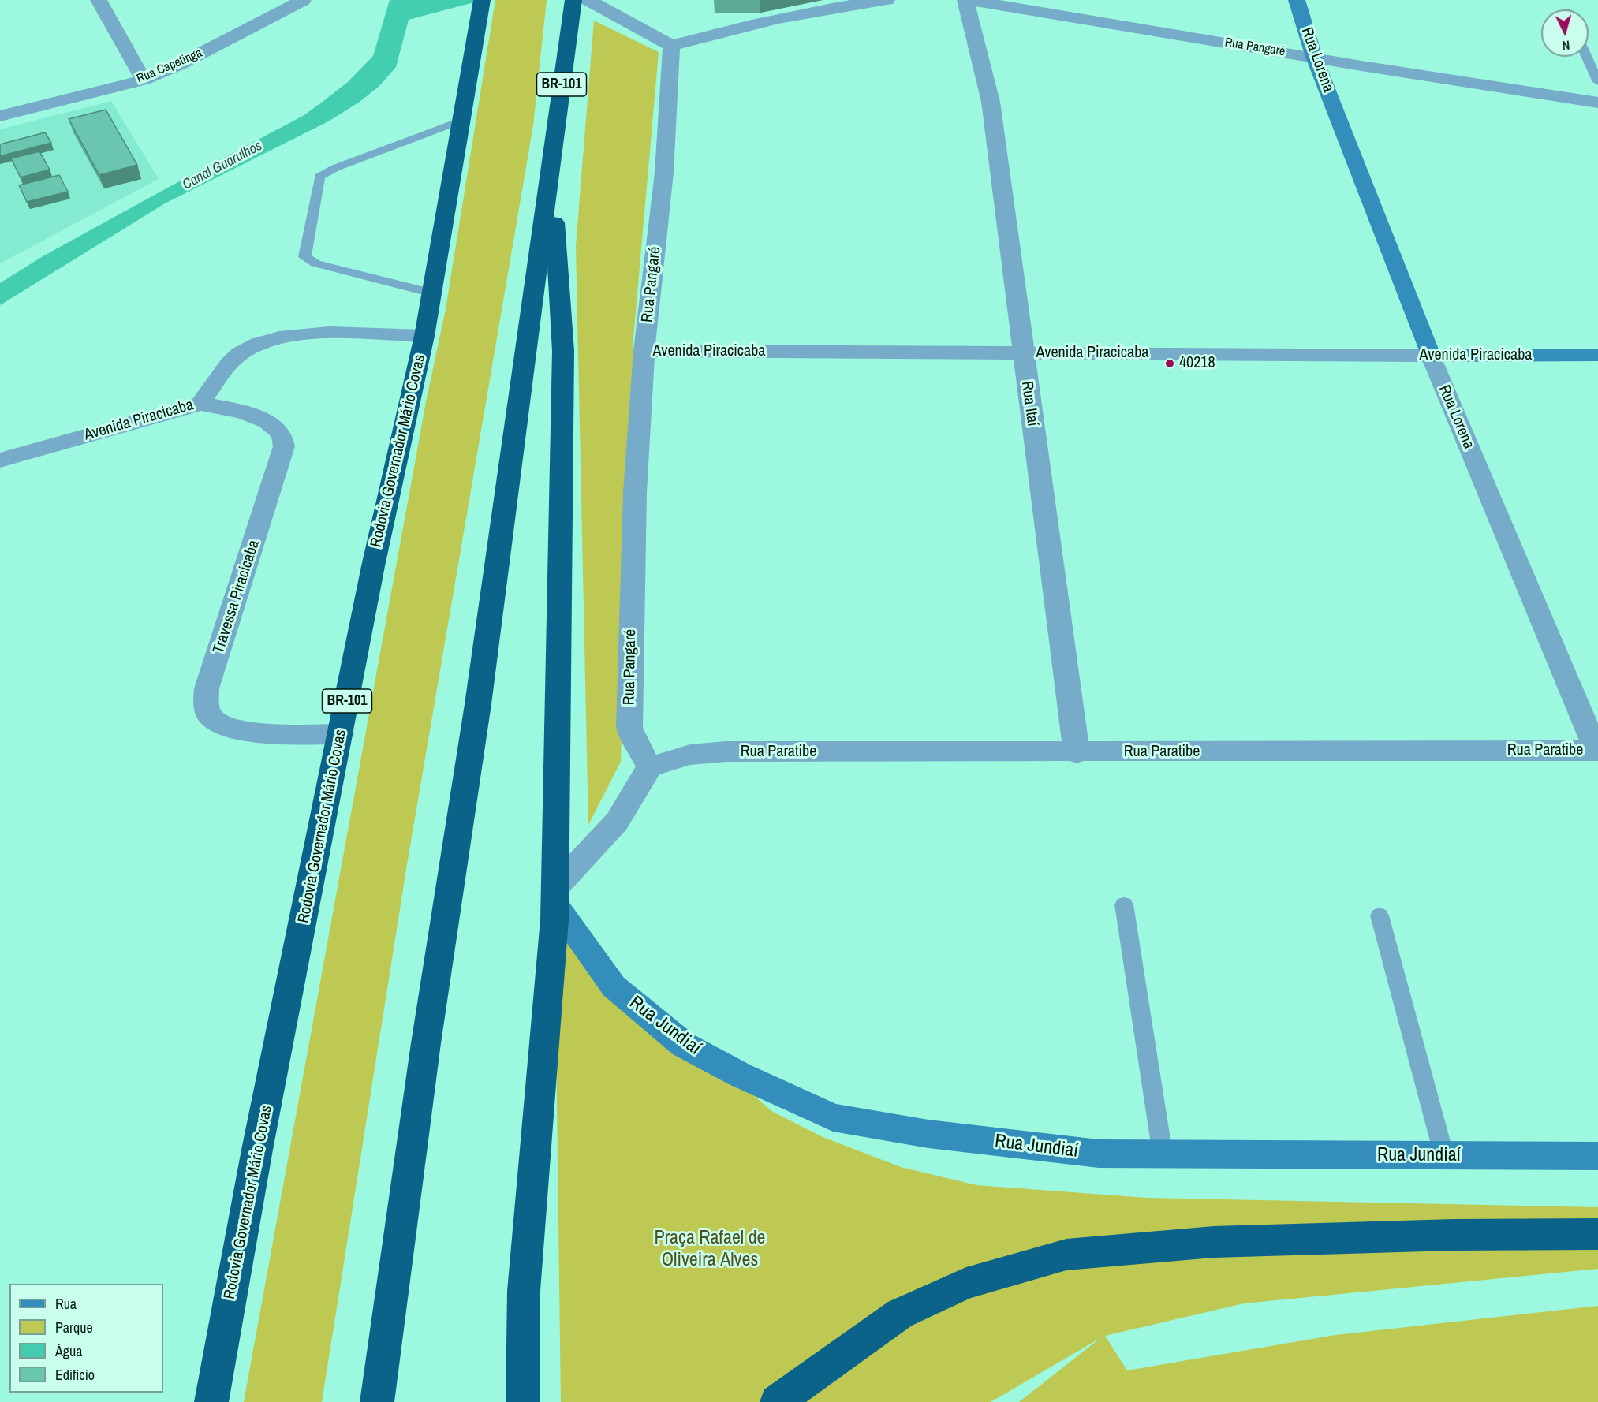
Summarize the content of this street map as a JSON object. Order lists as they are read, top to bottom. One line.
{"streets":{"highway":["BR-101","Rodovia Governador Mário Covas"],"street":["Rua Pangaré","Rua Lorena","Rua Capetinga","Avenida Piracicaba","Rua Itaí","Travessa Piracicaba","Rua Paratibe","Rua Jundiaí"]},"crossings":[["Rua Pangaré","Rua Lorena"],["Rua Pangaré","Avenida Piracicaba"],["Rua Pangaré","Rua Itaí"],["Rua Pangaré","Rua Paratibe"],["Rua Lorena","Avenida Piracicaba"],["Rua Lorena","Rua Paratibe"],["Avenida Piracicaba","Rua Itaí"],["Avenida Piracicaba","Rodovia Governador Mário Covas"],["Avenida Piracicaba","Travessa Piracicaba"],["Rua Itaí","Rua Paratibe"],["Rodovia Governador Mário Covas","Travessa Piracicaba"]],"water":["Canal Guarulhos"],"parks":["Praça Rafael de Oliveira Alves"],"places":["40218"],"legend":["Rua","Parque","Água","Edifício"],"north":"bottom"}
